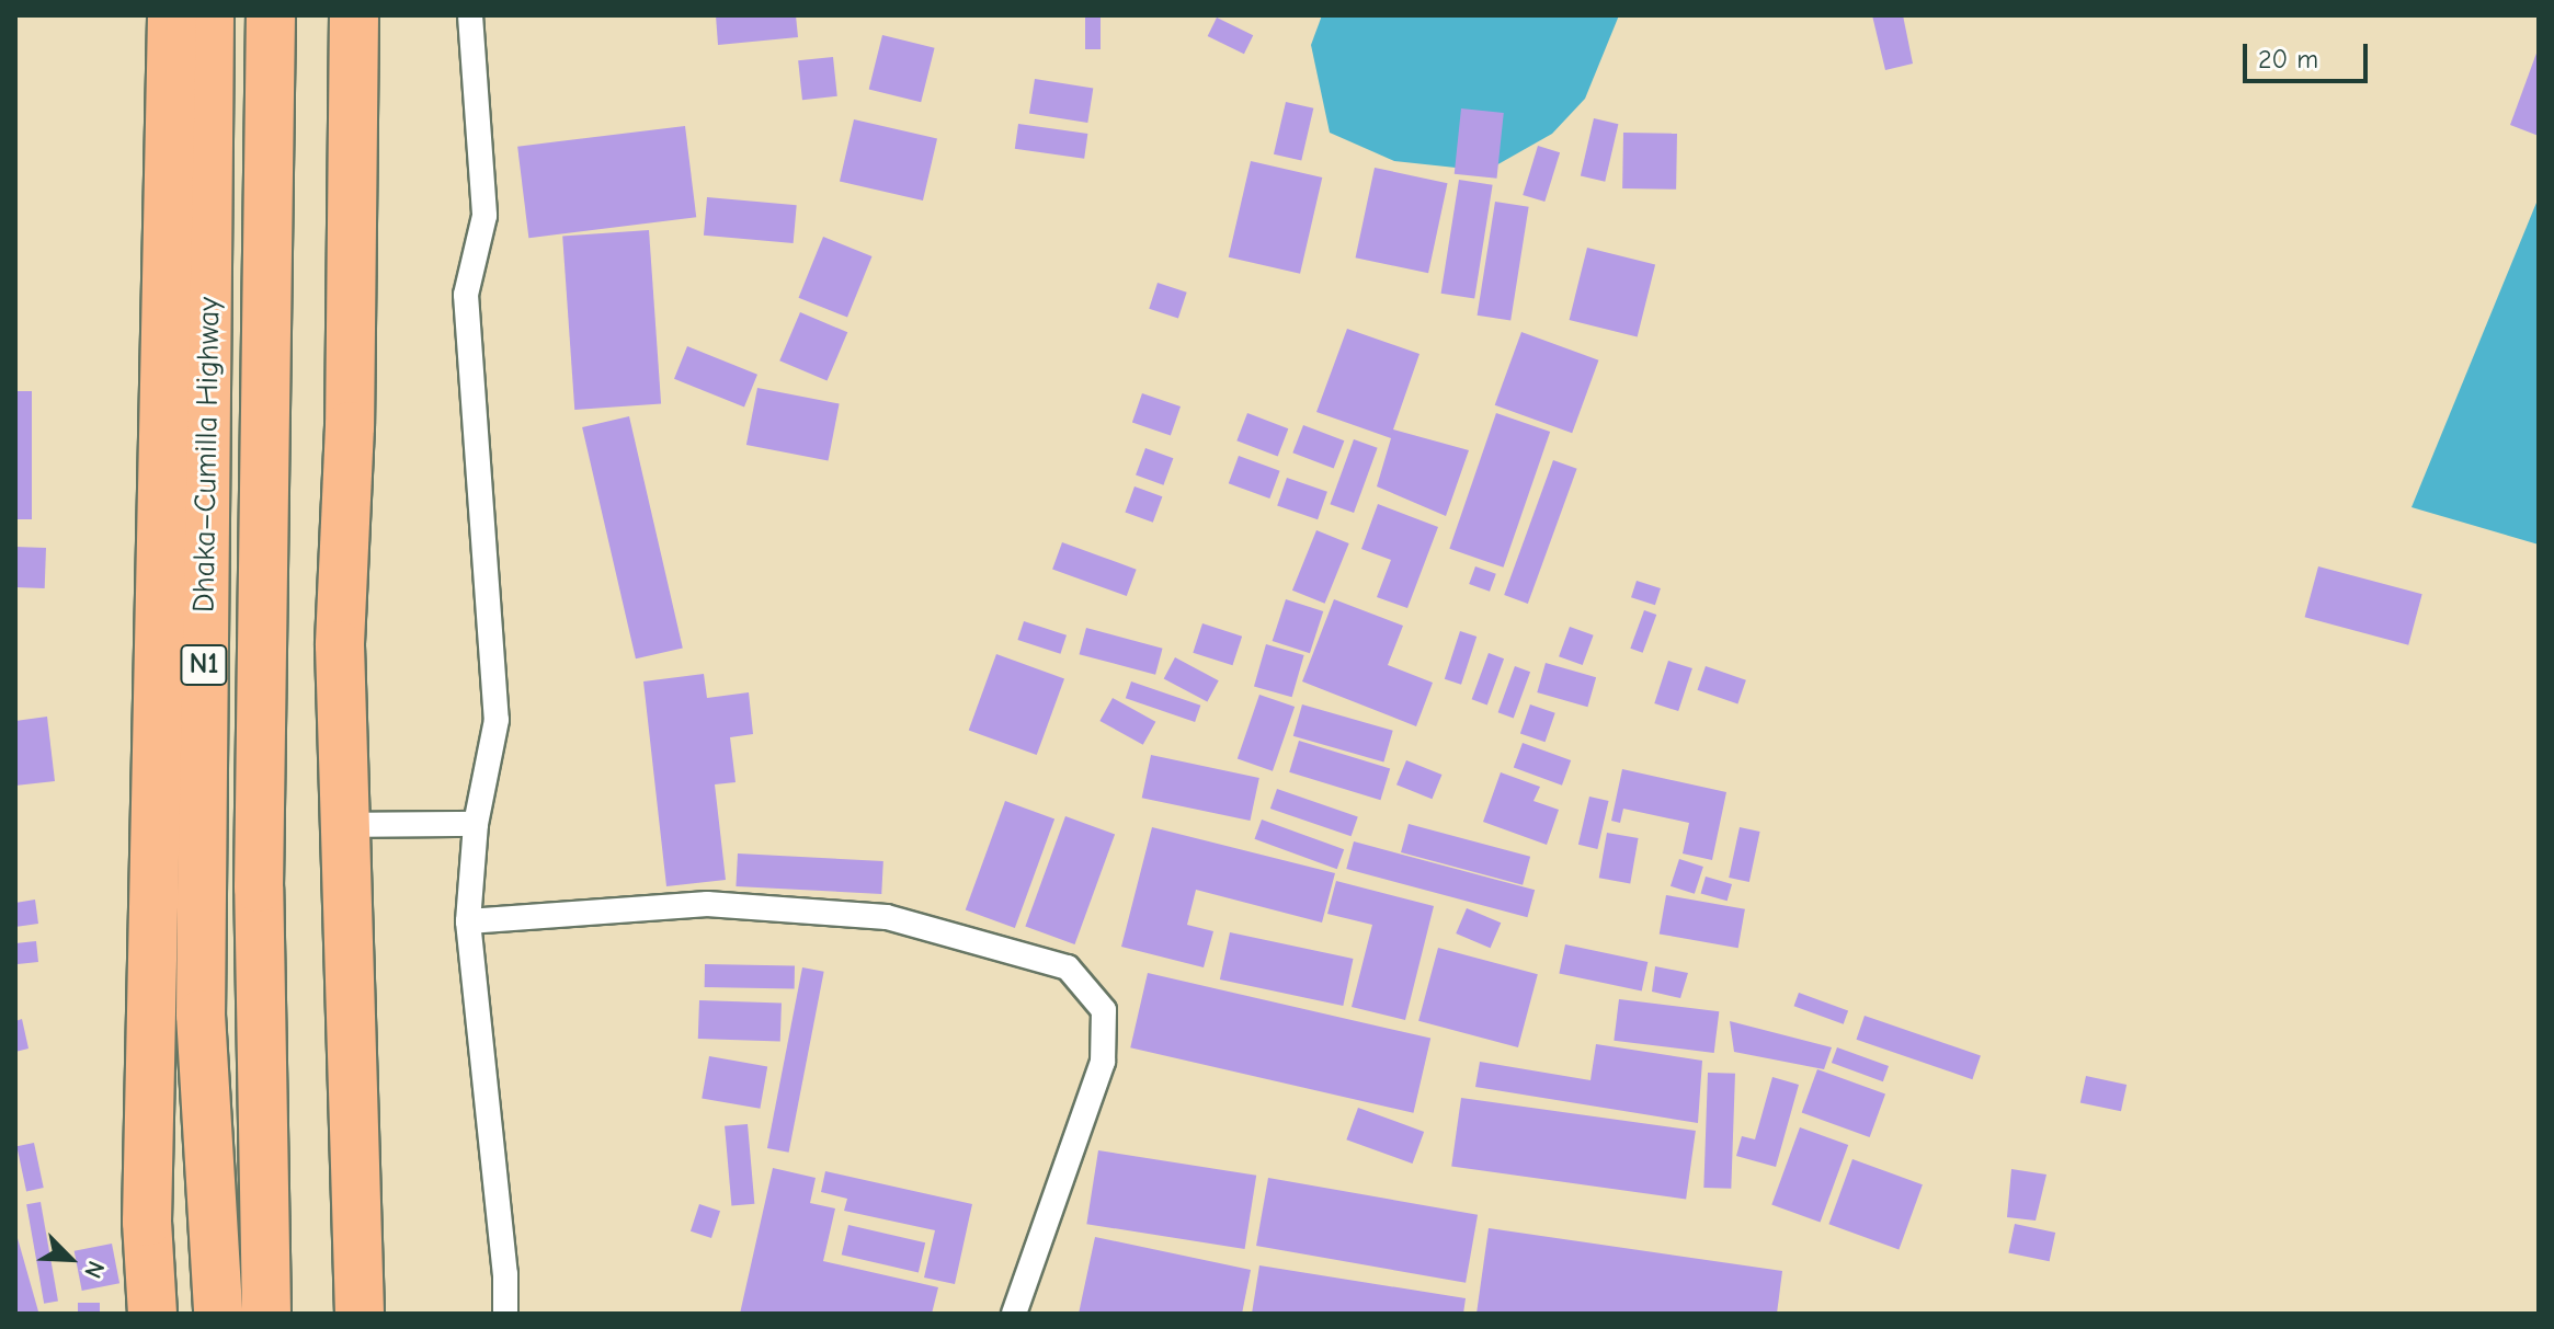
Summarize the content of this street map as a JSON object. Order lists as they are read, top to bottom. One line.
{"streets":{"highway":["Dhaka–Cumilla Highway","N1"]},"scale_bar":"20 m","north":"bottom right"}
